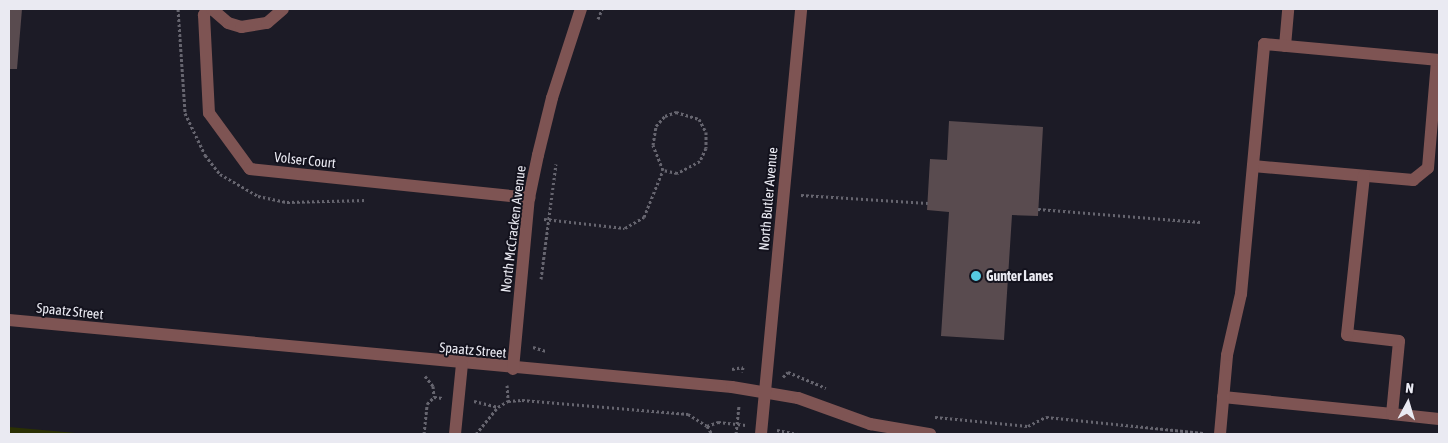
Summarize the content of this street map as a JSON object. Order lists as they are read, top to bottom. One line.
{"streets":{"street":["Volser Court","North Butler Avenue","North McCracken Avenue","Spaatz Street"]},"crossings":[["Volser Court","North McCracken Avenue"],["North Butler Avenue","Spaatz Street"],["North McCracken Avenue","Spaatz Street"]],"places":["Gunter Lanes"],"north":"top"}
